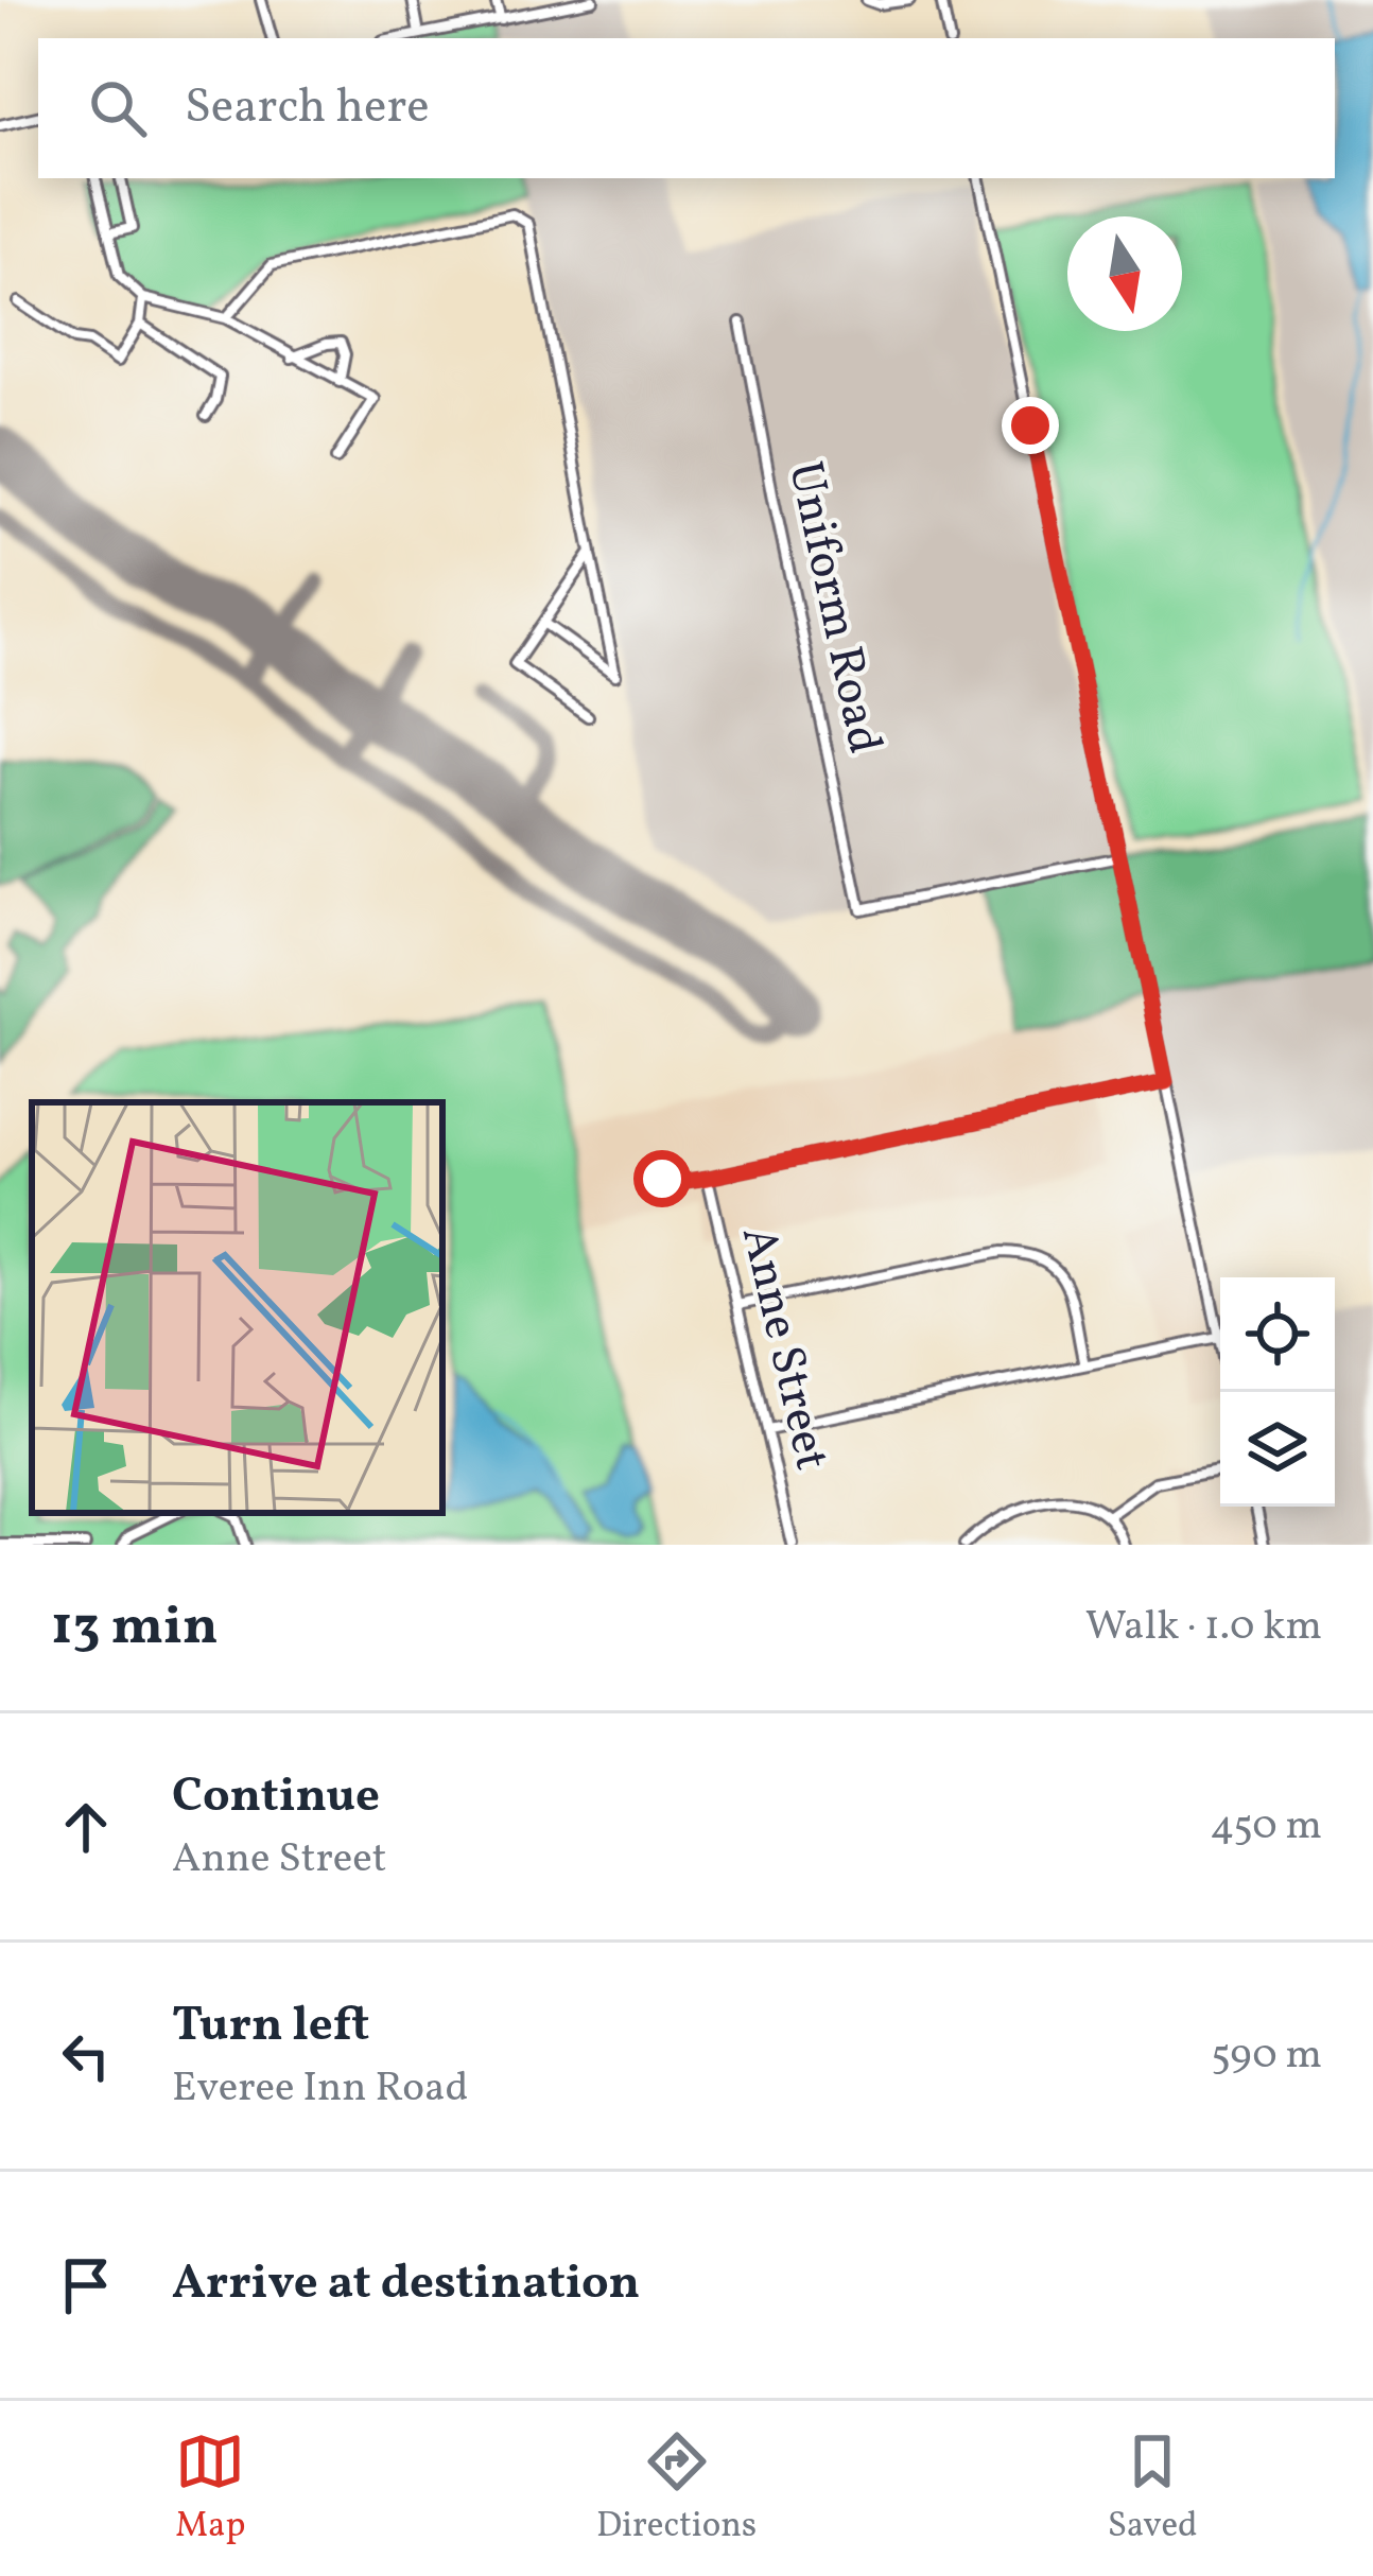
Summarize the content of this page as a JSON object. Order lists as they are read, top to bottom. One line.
{"streets":{"street":["Uniform Road","Anne Street"]},"north":"bottom","page":{"search":"Search here","heading":["13 min","Walk · 1.0 km"],"list":[["Continue","Anne Street","450 m"],["Turn left","Everee Inn Road","590 m"],"Arrive at destination"],"nav":["Map","Directions","Saved"]}}
